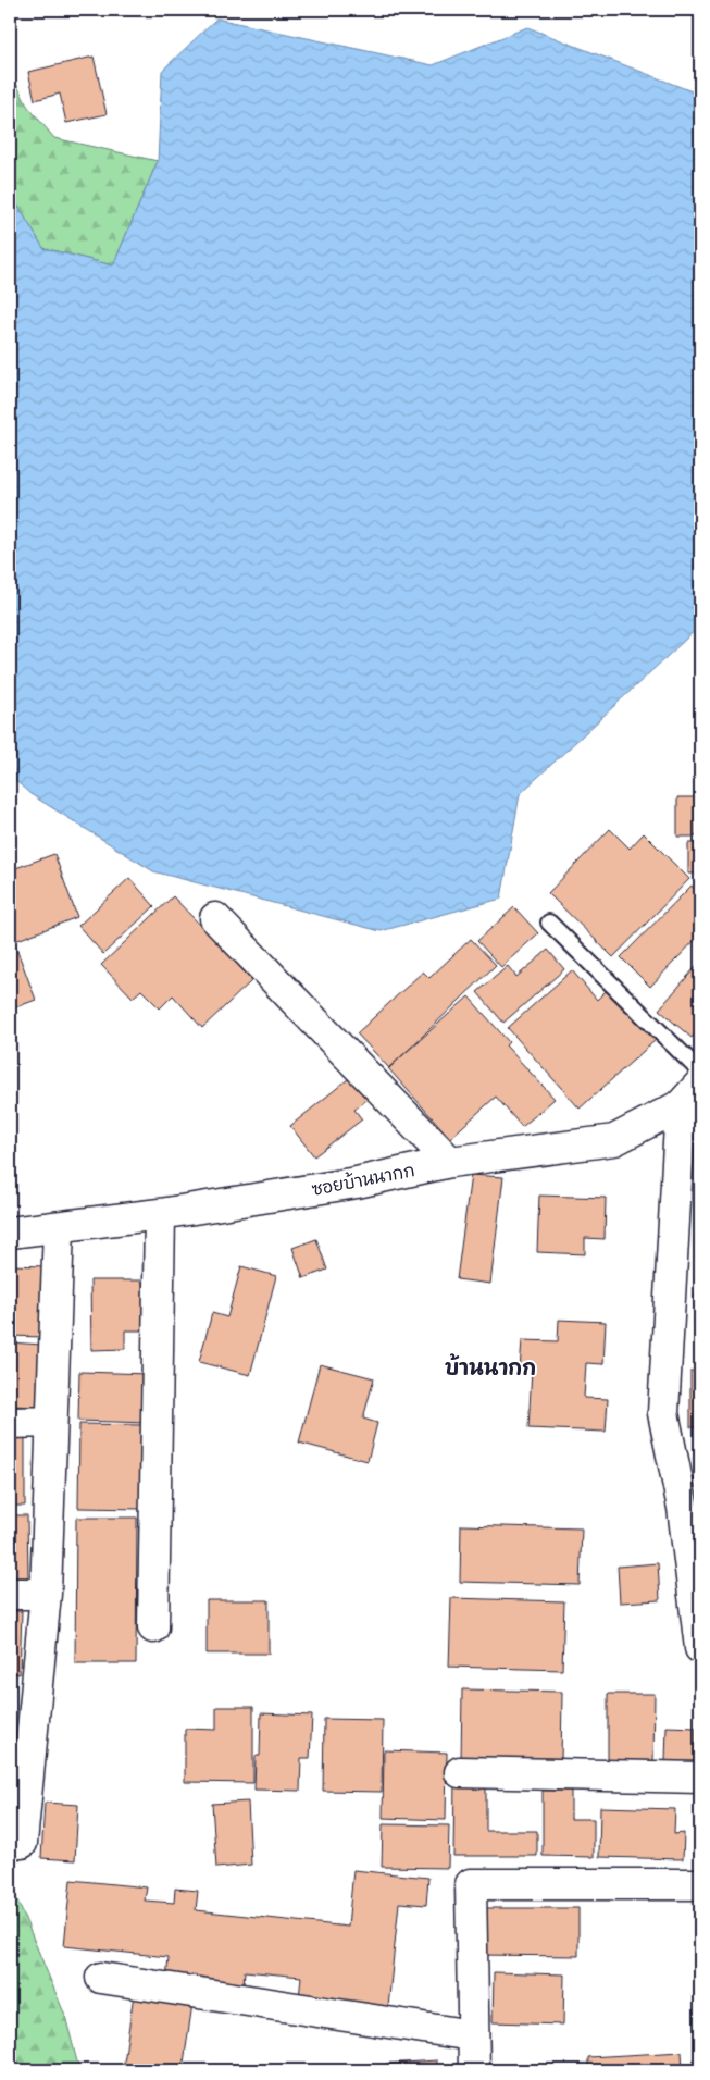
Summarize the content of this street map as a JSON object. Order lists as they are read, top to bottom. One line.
{"streets":{"street":["ซอยบ้านนากก"]},"districts":["บ้านนากก"]}
